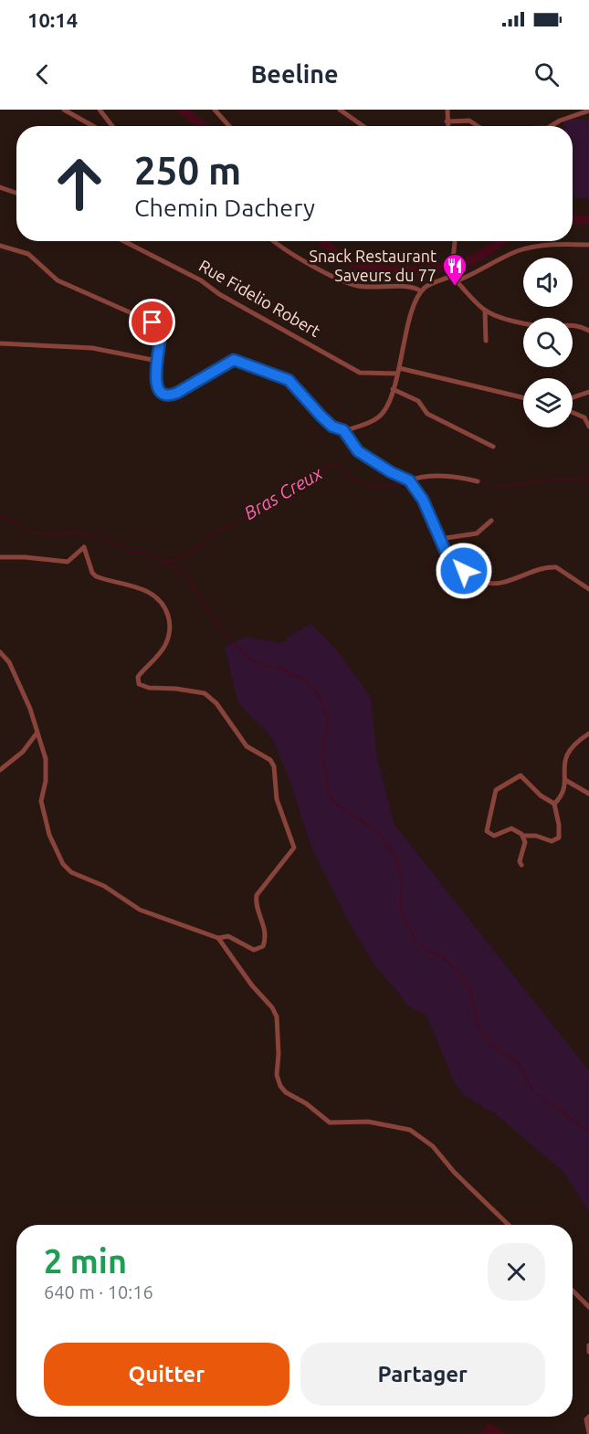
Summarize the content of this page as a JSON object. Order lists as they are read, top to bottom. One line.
{"streets":{"street":["Rue Fidelio Robert"]},"water":["Bras Creux"],"places":{"restaurant":["Snack Restaurant Saveurs du 77"]},"page":{"status":"10:14","header":"Beeline","turn":["250 m","Chemin Dachery"],"heading":["2 min","640 m · 10:16"],"buttons":["Quitter","Partager"]}}
